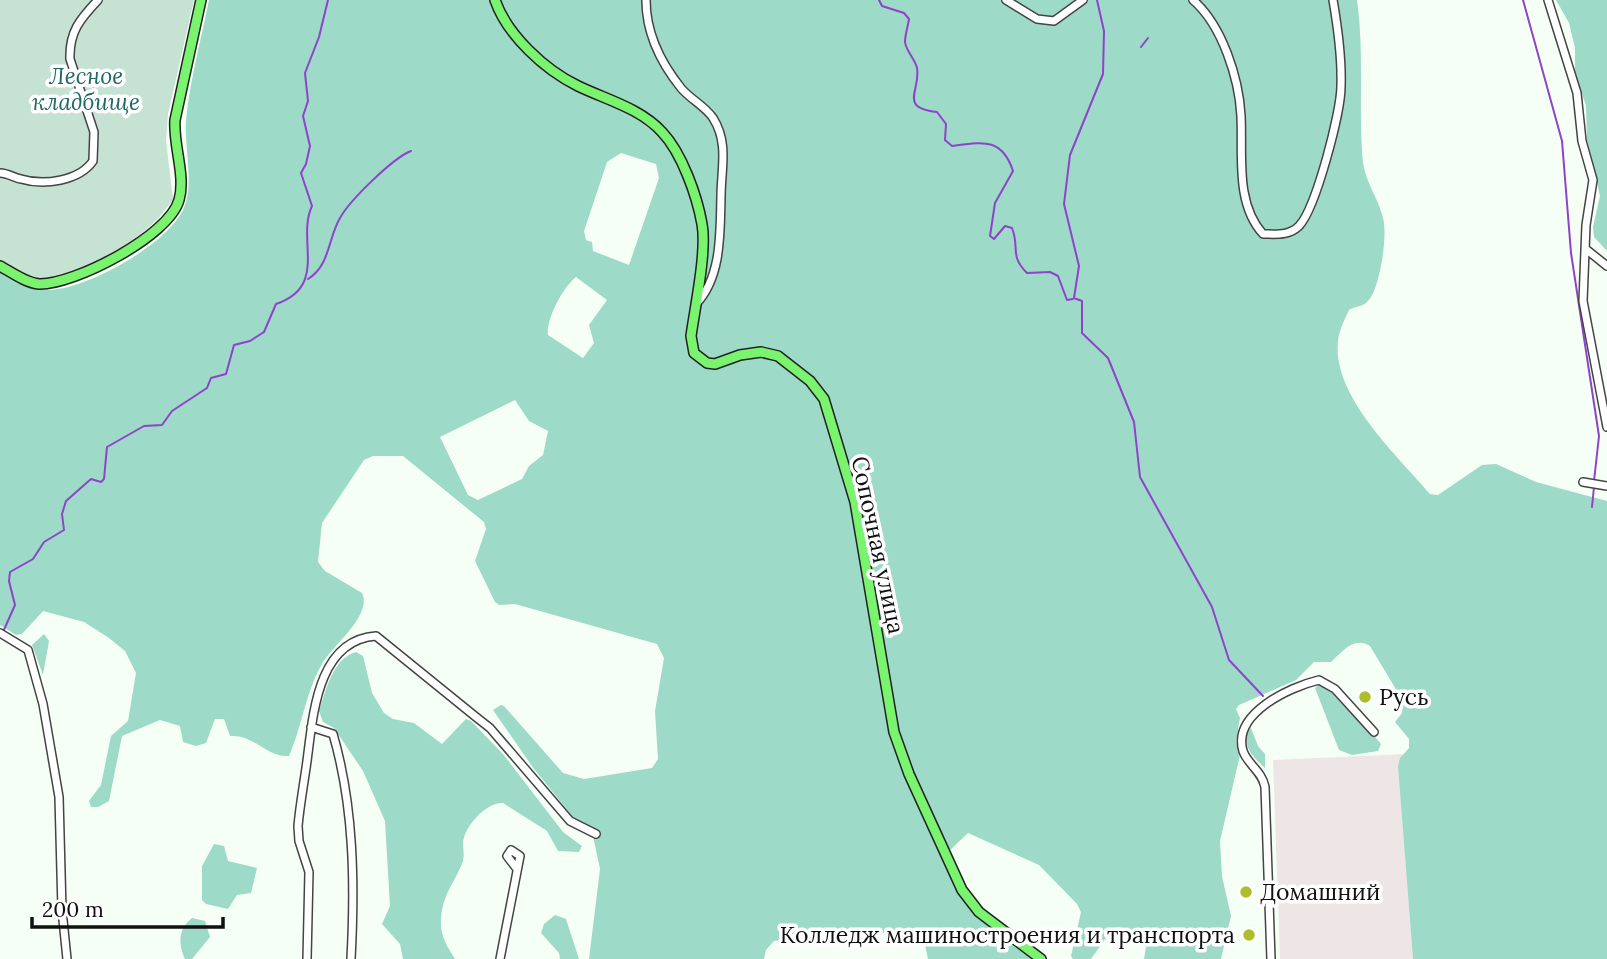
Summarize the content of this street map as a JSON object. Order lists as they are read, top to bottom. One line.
{"streets":{"main road":["Сопочная улица"]},"parks":["Лесное кладбище"],"places":["Русь","Домашний","Колледж машиностроения и транспорта"],"scale_bar":"200 m"}
